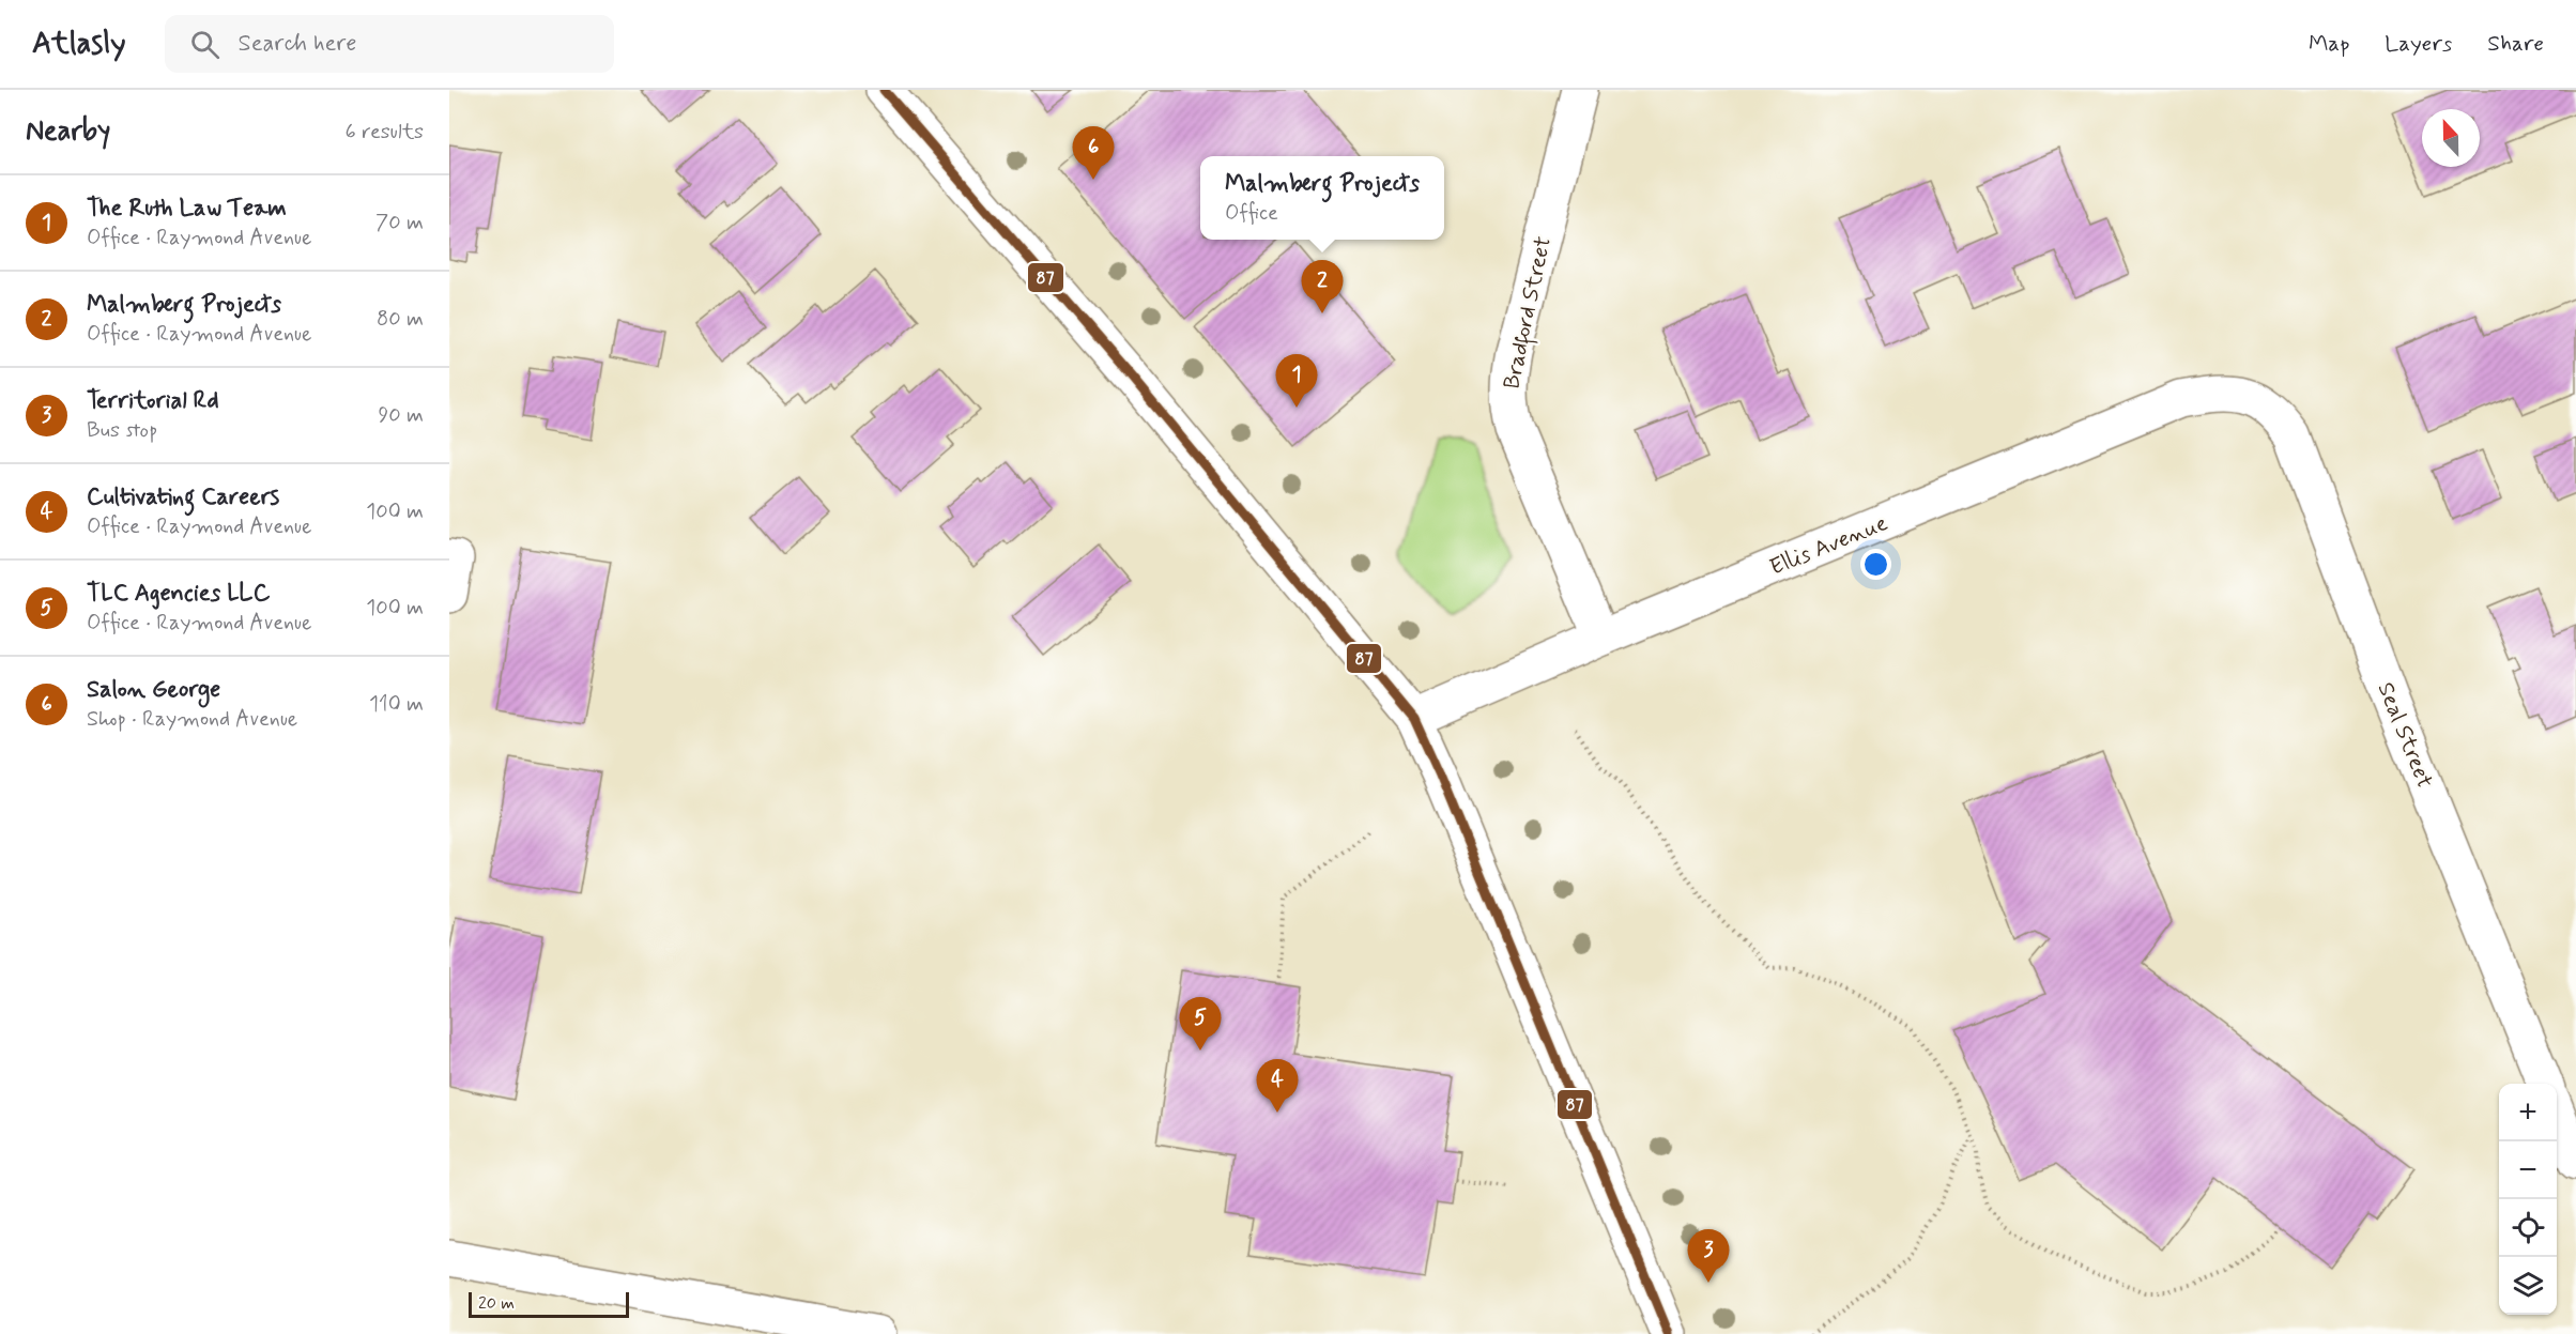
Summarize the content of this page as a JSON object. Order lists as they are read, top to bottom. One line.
{"streets":{"street":["Bradford Street","Ellis Avenue","Seal Street"]},"crossings":[["Bradford Street","Ellis Avenue"],["Ellis Avenue","Seal Street"]],"lines":["transit line 87"],"scale_bar":"20 m","north":"top","page":{"header":"Atlasly","search":"Search here","nav":["Map","Layers","Share"],"heading":["Nearby","6 results"],"pins":["6","2","1","5","4","3"],"popup":["Malmberg Projects","Office"],"list":[{"mark":"1","name":"The Ruth Law Team","note":"Office · Raymond Avenue","value":"70 m"},{"mark":"2","name":"Malmberg Projects","note":"Office · Raymond Avenue","value":"80 m"},{"mark":"3","name":"Territorial Rd","note":"Bus stop","value":"90 m"},{"mark":"4","name":"Cultivating Careers","note":"Office · Raymond Avenue","value":"100 m"},{"mark":"5","name":"TLC Agencies LLC","note":"Office · Raymond Avenue","value":"100 m"},{"mark":"6","name":"Salon George","note":"Shop · Raymond Avenue","value":"110 m"}],"map_buttons":["+","−"],"scale":"20 m"}}
